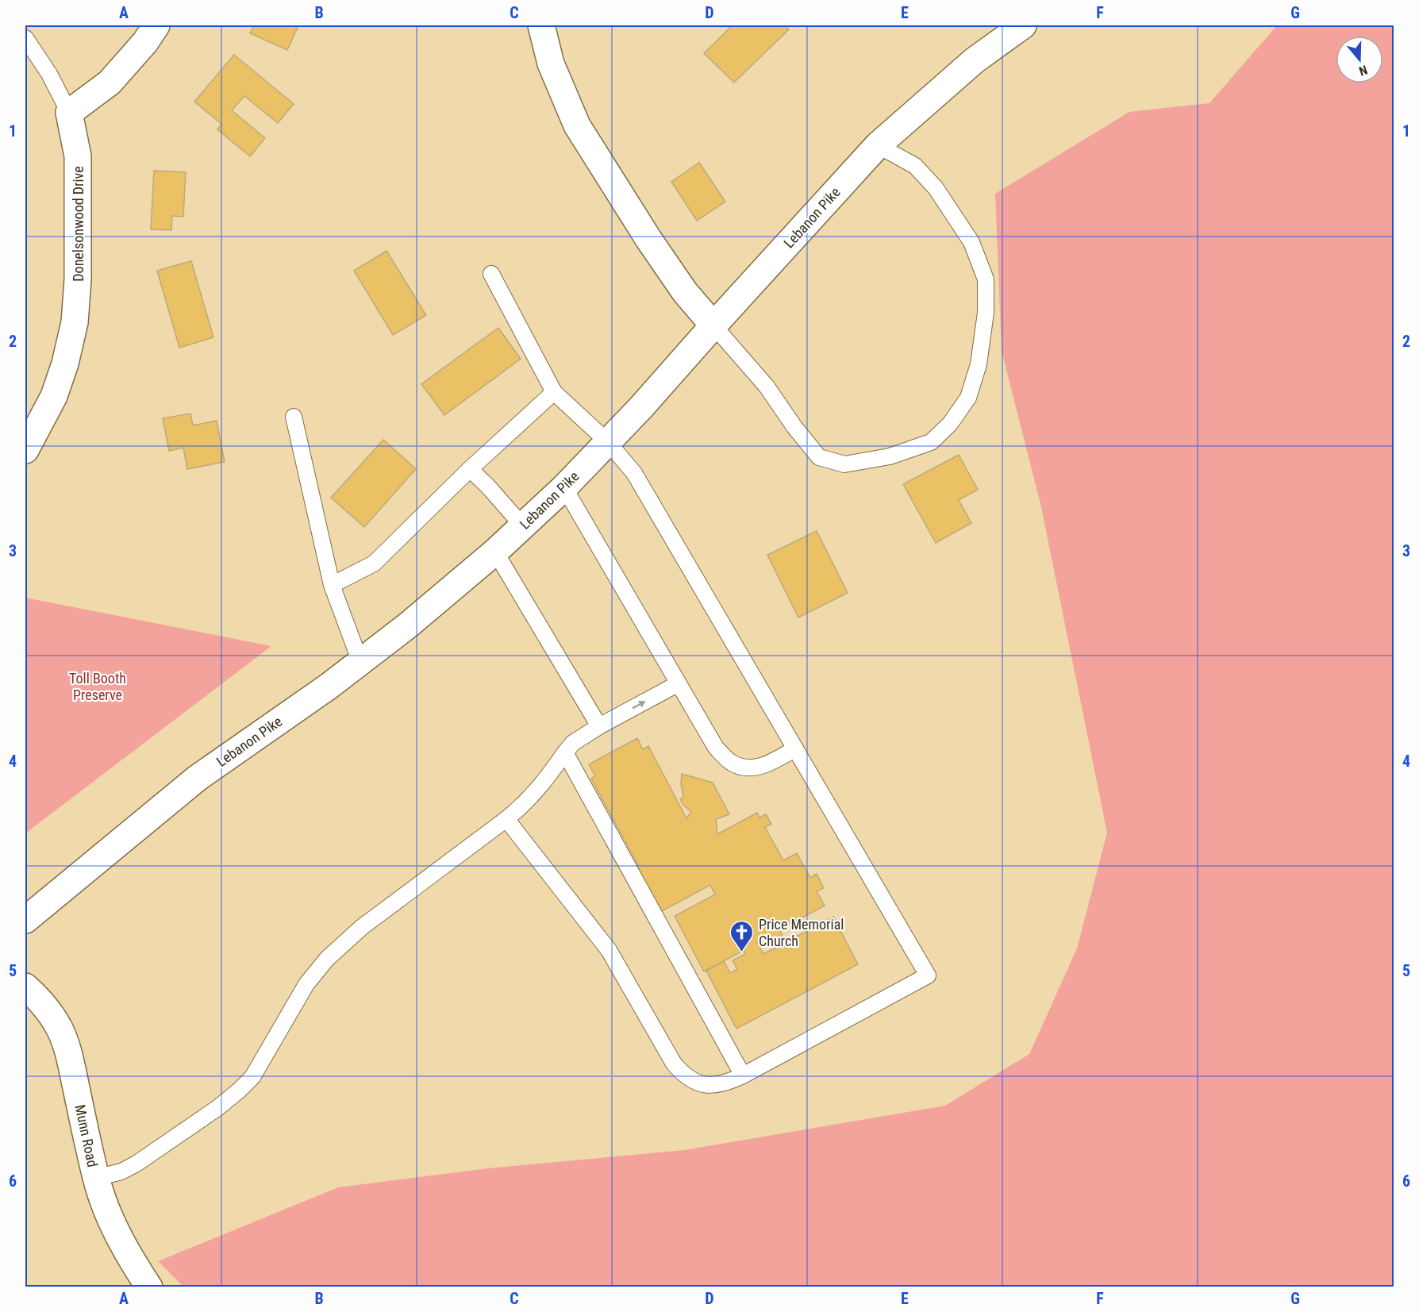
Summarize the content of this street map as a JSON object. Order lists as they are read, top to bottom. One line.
{"streets":{"main road":["Lebanon Pike","Donelsonwood Drive","Munn Road"]},"parks":["Toll Booth Preserve"],"places":{"church":["Price Memorial Church"]},"north":"bottom","grid":{"columns":["A","B","C","D","E","F","G"],"rows":["1","2","3","4","5","6"]}}
